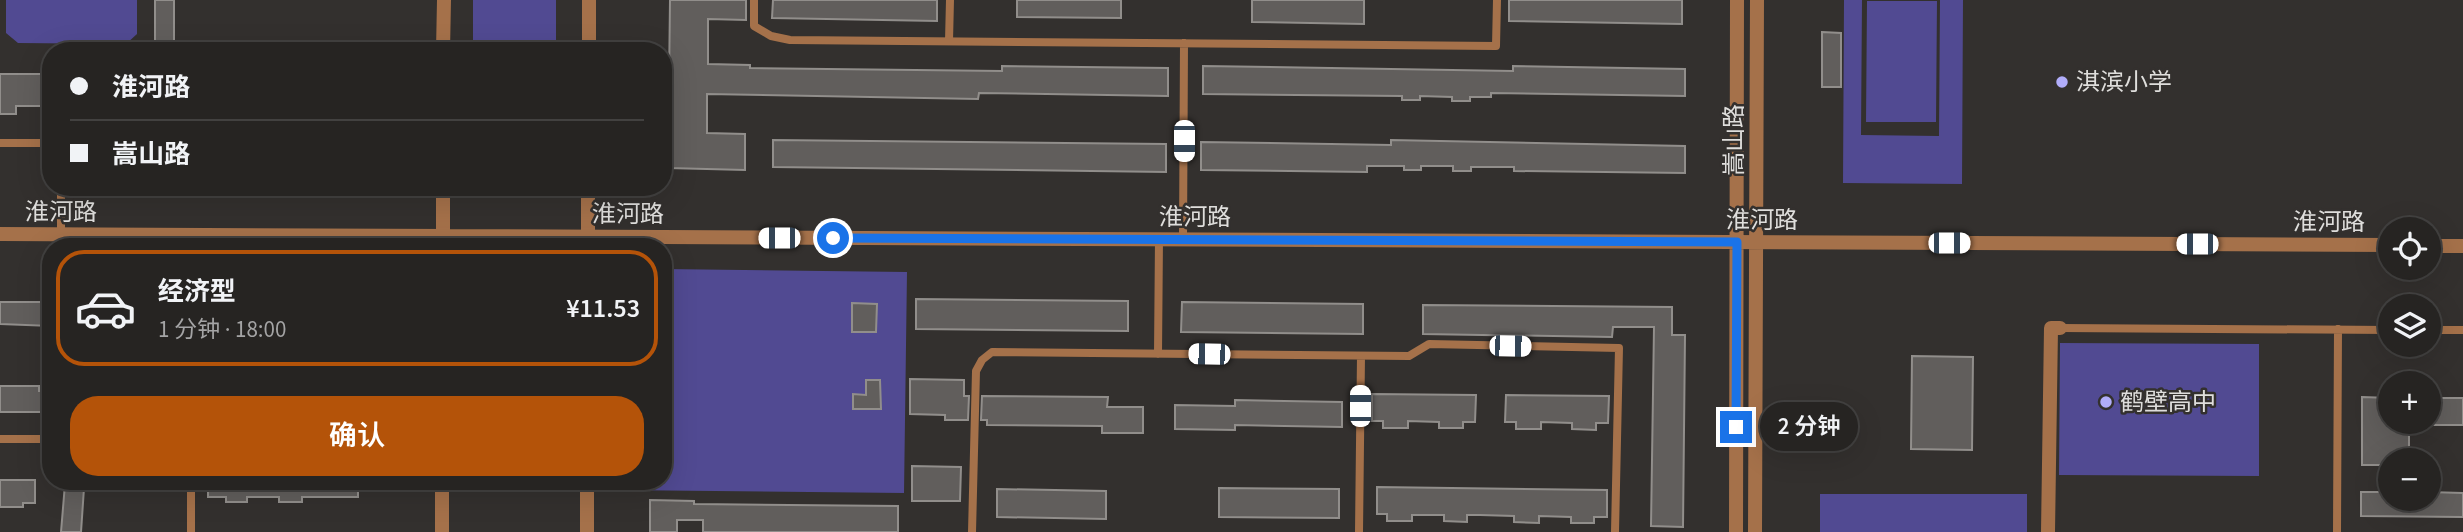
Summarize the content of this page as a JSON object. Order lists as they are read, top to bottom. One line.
{"streets":{"street":["嵩山路","淮河路"]},"crossings":[["嵩山路","淮河路"]],"places":["淇滨小学","鹤壁高中"],"page":{"banner":["淮河路","嵩山路"],"map_buttons":["+","−"],"list":[{"name":"经济型","note":"1 分钟 · 18:00","value":"¥11.53"}],"buttons":"确认","bubble":"2 分钟"}}
